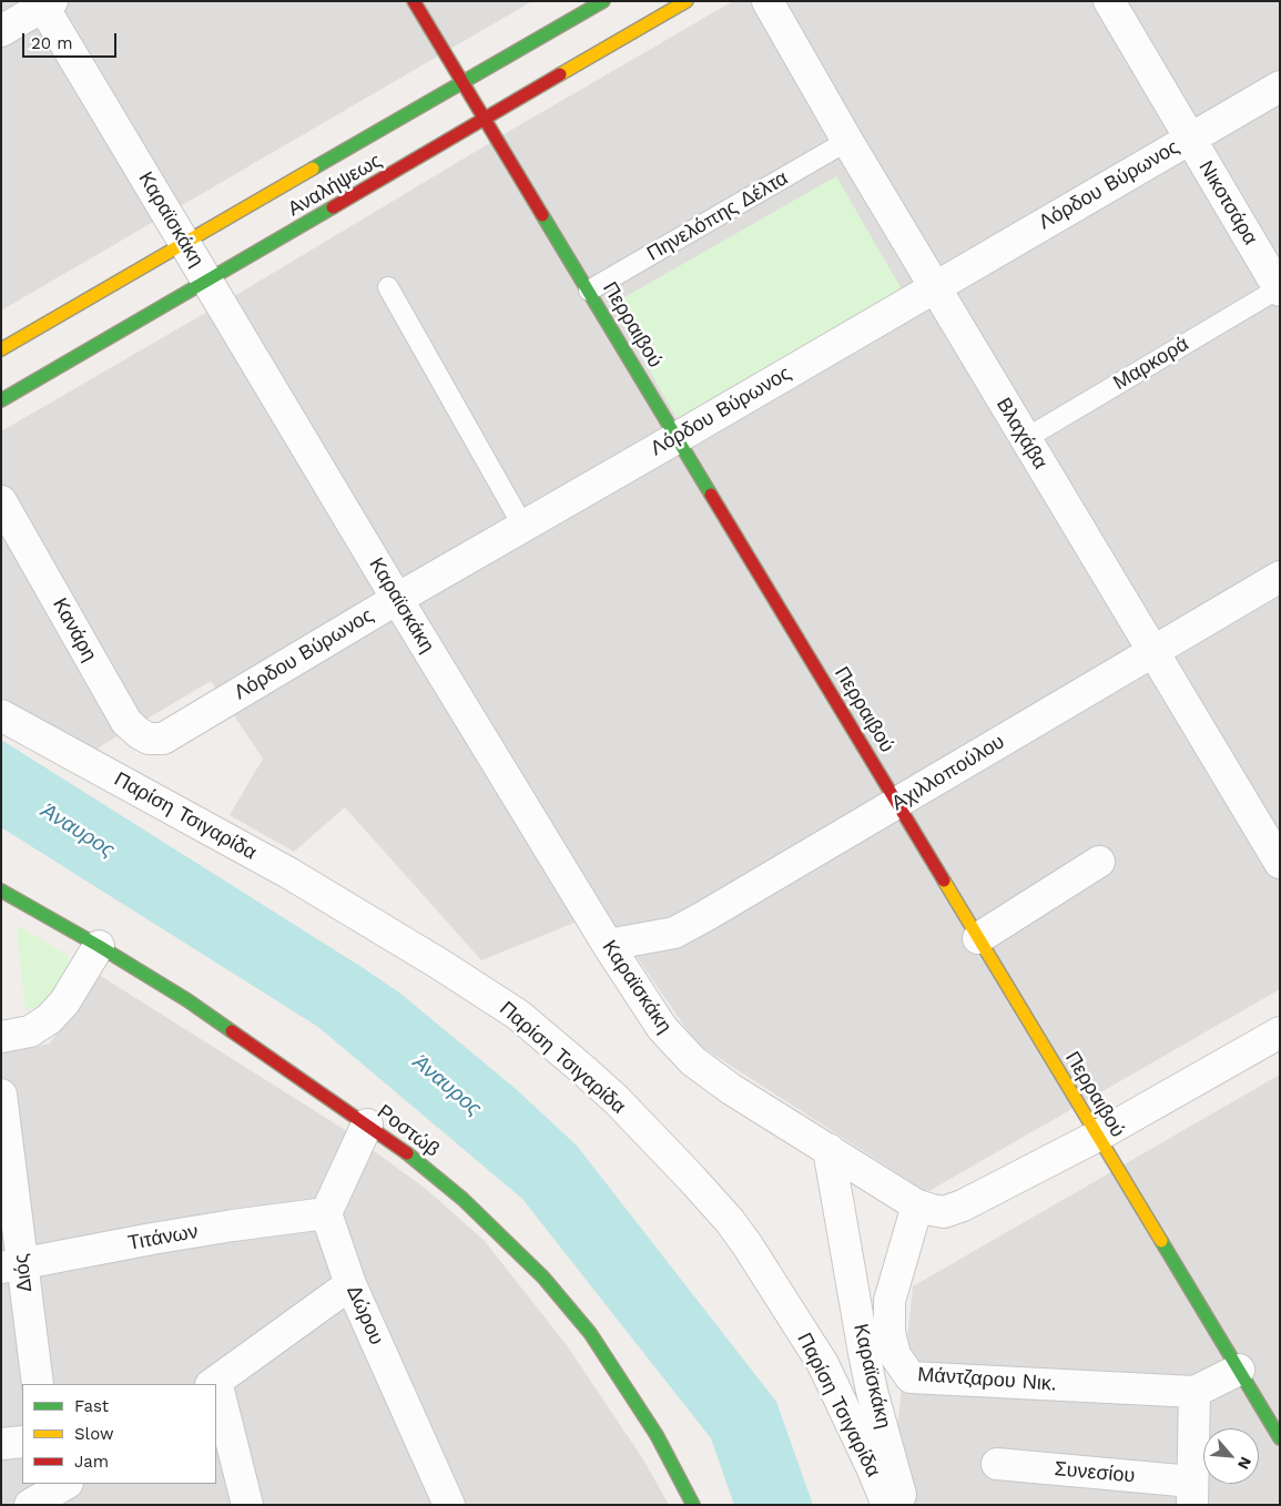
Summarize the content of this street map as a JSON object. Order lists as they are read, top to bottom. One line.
{"streets":{"street":["Αναλήψεως","Λόρδου Βύρωνος","Νικοτσάρα","Καραϊσκάκη","Περραιβού","Βλαχάβα","Κανάρη","Αχιλλοπούλου","Παρίση Τσιγαρίδα","Ροστώβ","Τιτάνων","Διός","Δώρου","Μάντζαρου Νικ.","Συνεσίου"],"lane":["Πηνελόπης Δέλτα","Μαρκορά"]},"crossings":[["Αναλήψεως","Καραϊσκάκη"],["Αναλήψεως","Περραιβού"],["Λόρδου Βύρωνος","Νικοτσάρα"],["Λόρδου Βύρωνος","Καραϊσκάκη"],["Λόρδου Βύρωνος","Περραιβού"],["Λόρδου Βύρωνος","Βλαχάβα"],["Λόρδου Βύρωνος","Κανάρη"],["Νικοτσάρα","Μαρκορά"],["Πηνελόπης Δέλτα","Περραιβού"],["Πηνελόπης Δέλτα","Βλαχάβα"],["Καραϊσκάκη","Περραιβού"],["Καραϊσκάκη","Αχιλλοπούλου"],["Καραϊσκάκη","Μάντζαρου Νικ."],["Περραιβού","Αχιλλοπούλου"],["Περραιβού","Μάντζαρου Νικ."],["Μαρκορά","Βλαχάβα"],["Βλαχάβα","Αχιλλοπούλου"],["Τιτάνων","Διός"],["Τιτάνων","Δώρου"]],"water":["Άναυρος"],"legend":["Fast","Slow","Jam"],"scale_bar":"20 m","north":"bottom right"}
